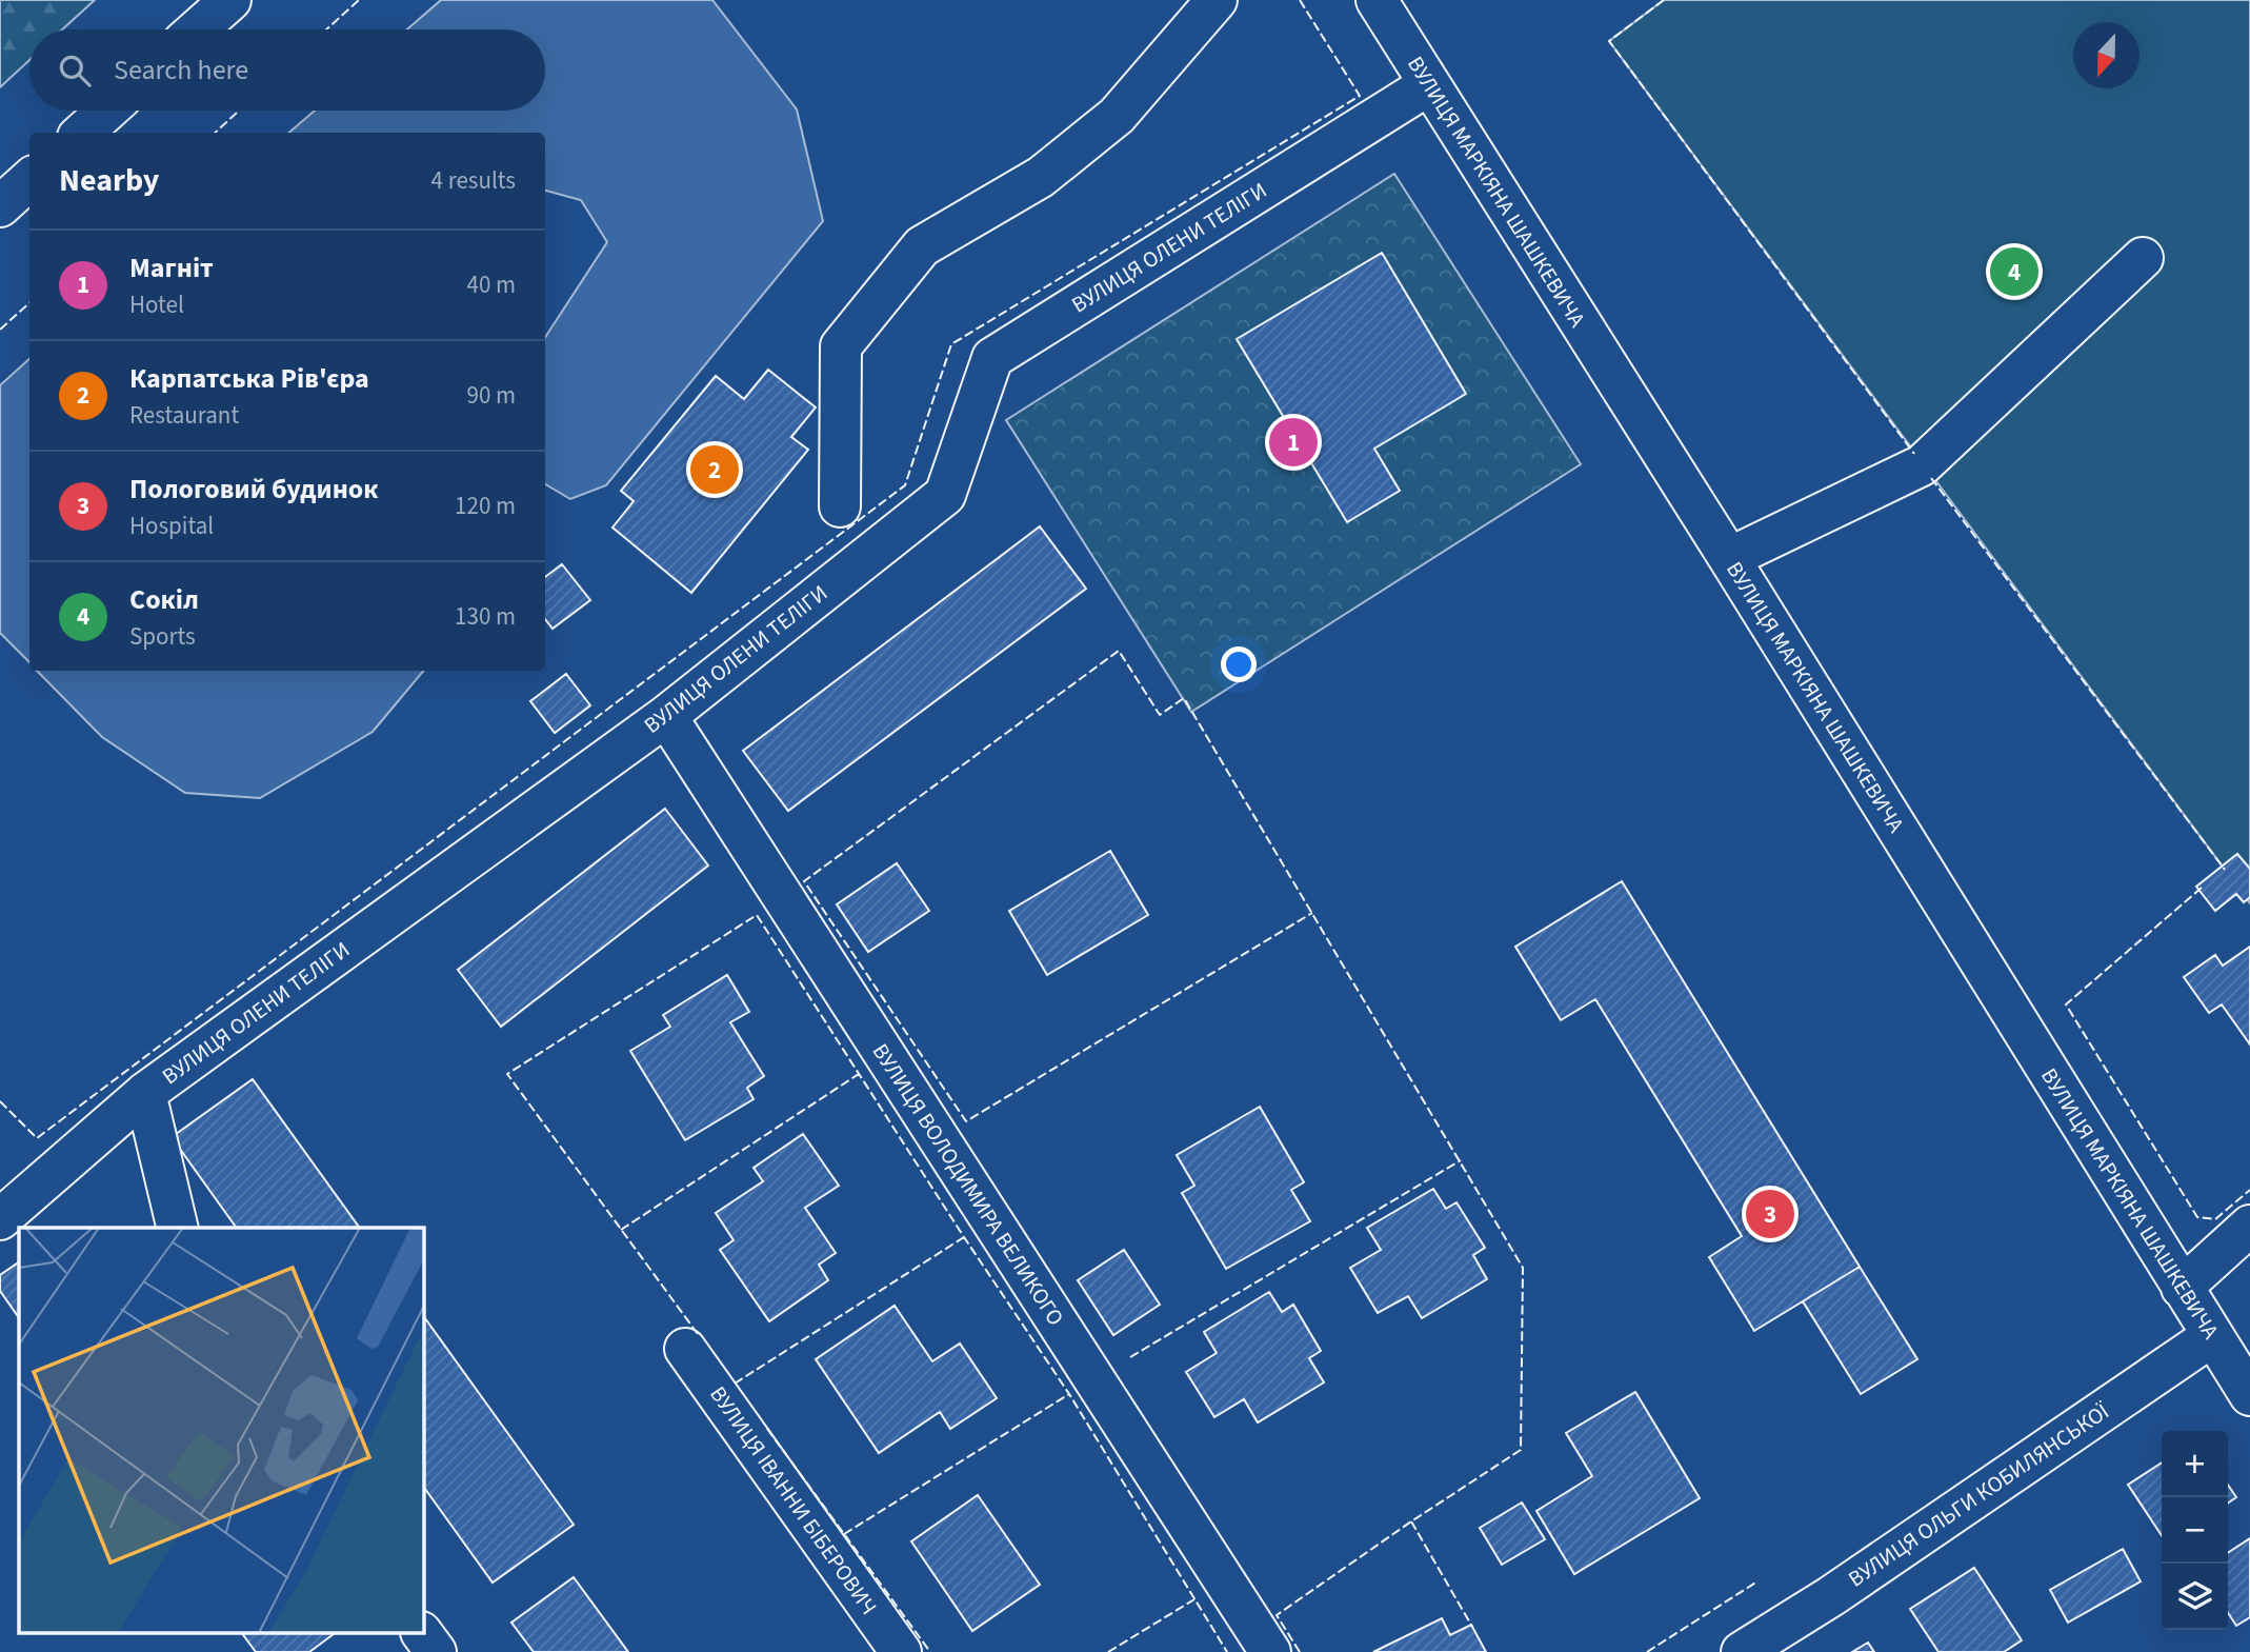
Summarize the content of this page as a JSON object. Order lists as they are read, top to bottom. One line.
{"streets":{"main road":["ВУЛИЦЯ МАРКІЯНА ШАШКЕВИЧА","ВУЛИЦЯ ОЛЕНИ ТЕЛІГИ","ВУЛИЦЯ ВОЛОДИМИРА ВЕЛИКОГО","ВУЛИЦЯ ОЛЬГИ КОБИЛЯНСЬКОЇ","ВУЛИЦЯ ІВАННИ БІБЕРОВИЧ"]},"crossings":[["ВУЛИЦЯ МАРКІЯНА ШАШКЕВИЧА","ВУЛИЦЯ ОЛЕНИ ТЕЛІГИ"],["ВУЛИЦЯ МАРКІЯНА ШАШКЕВИЧА","ВУЛИЦЯ ОЛЬГИ КОБИЛЯНСЬКОЇ"],["ВУЛИЦЯ ОЛЕНИ ТЕЛІГИ","ВУЛИЦЯ ВОЛОДИМИРА ВЕЛИКОГО"]],"north":"bottom","page":{"search":"Search here","heading":["Nearby","4 results"],"list":[{"mark":"1","name":"Магніт","note":"Hotel","value":"40 m"},{"mark":"2","name":"Карпатська Рів'єра","note":"Restaurant","value":"90 m"},{"mark":"3","name":"Пологовий будинок","note":"Hospital","value":"120 m"},{"mark":"4","name":"Сокіл","note":"Sports","value":"130 m"}],"pins":["4","1","2","3"],"map_buttons":["+","−"]}}
